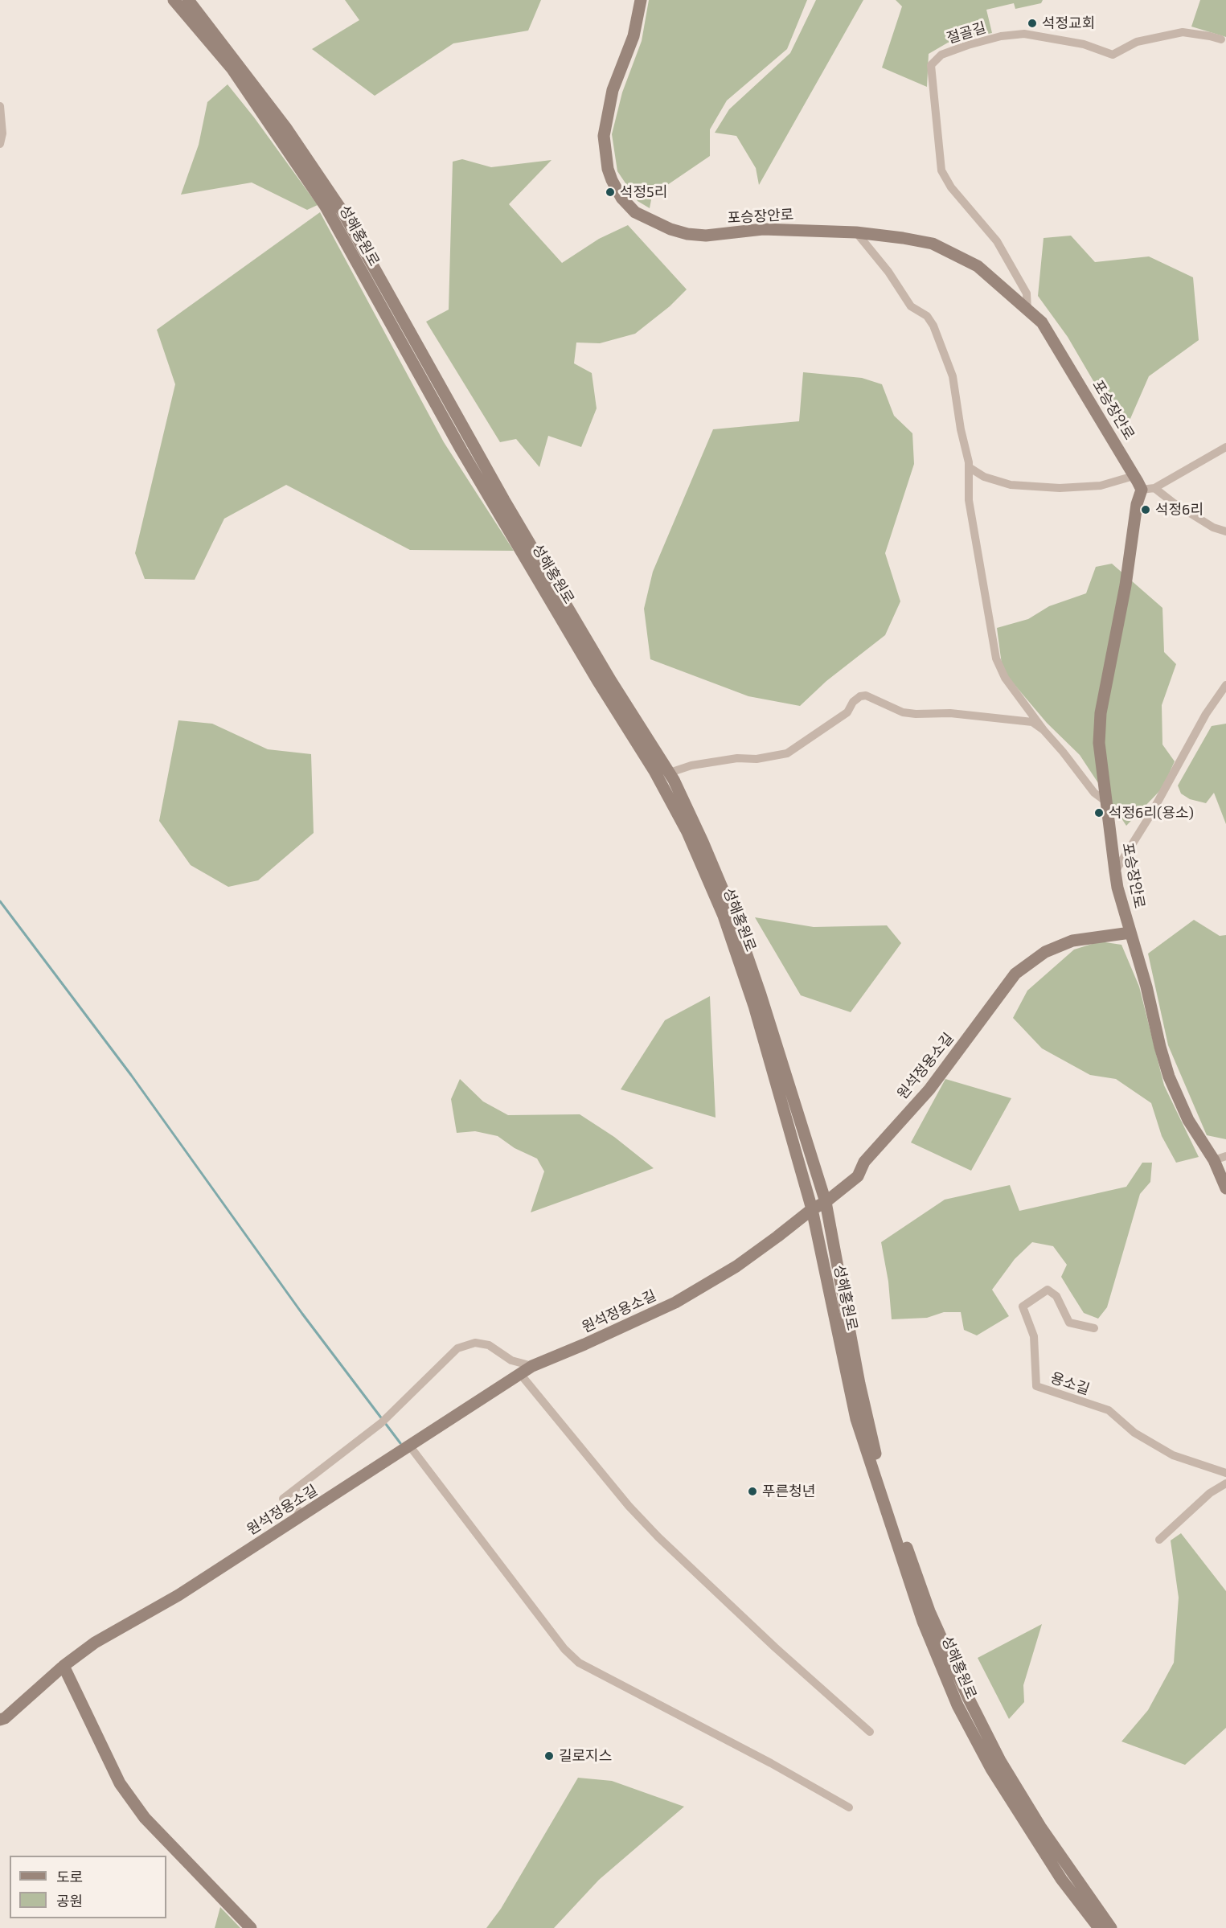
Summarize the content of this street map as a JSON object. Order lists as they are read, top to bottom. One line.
{"streets":{"main road":["포승장안로","성해홍원로","원석정용소길"],"street":["절골길","용소길"]},"crossings":[["절골길","포승장안로"],["포승장안로","원석정용소길"],["성해홍원로","원석정용소길"]],"places":["석정교회","석정5리","석정6리","석정6리(용소)","푸른청년","길로지스"],"legend":["도로","공원"]}
